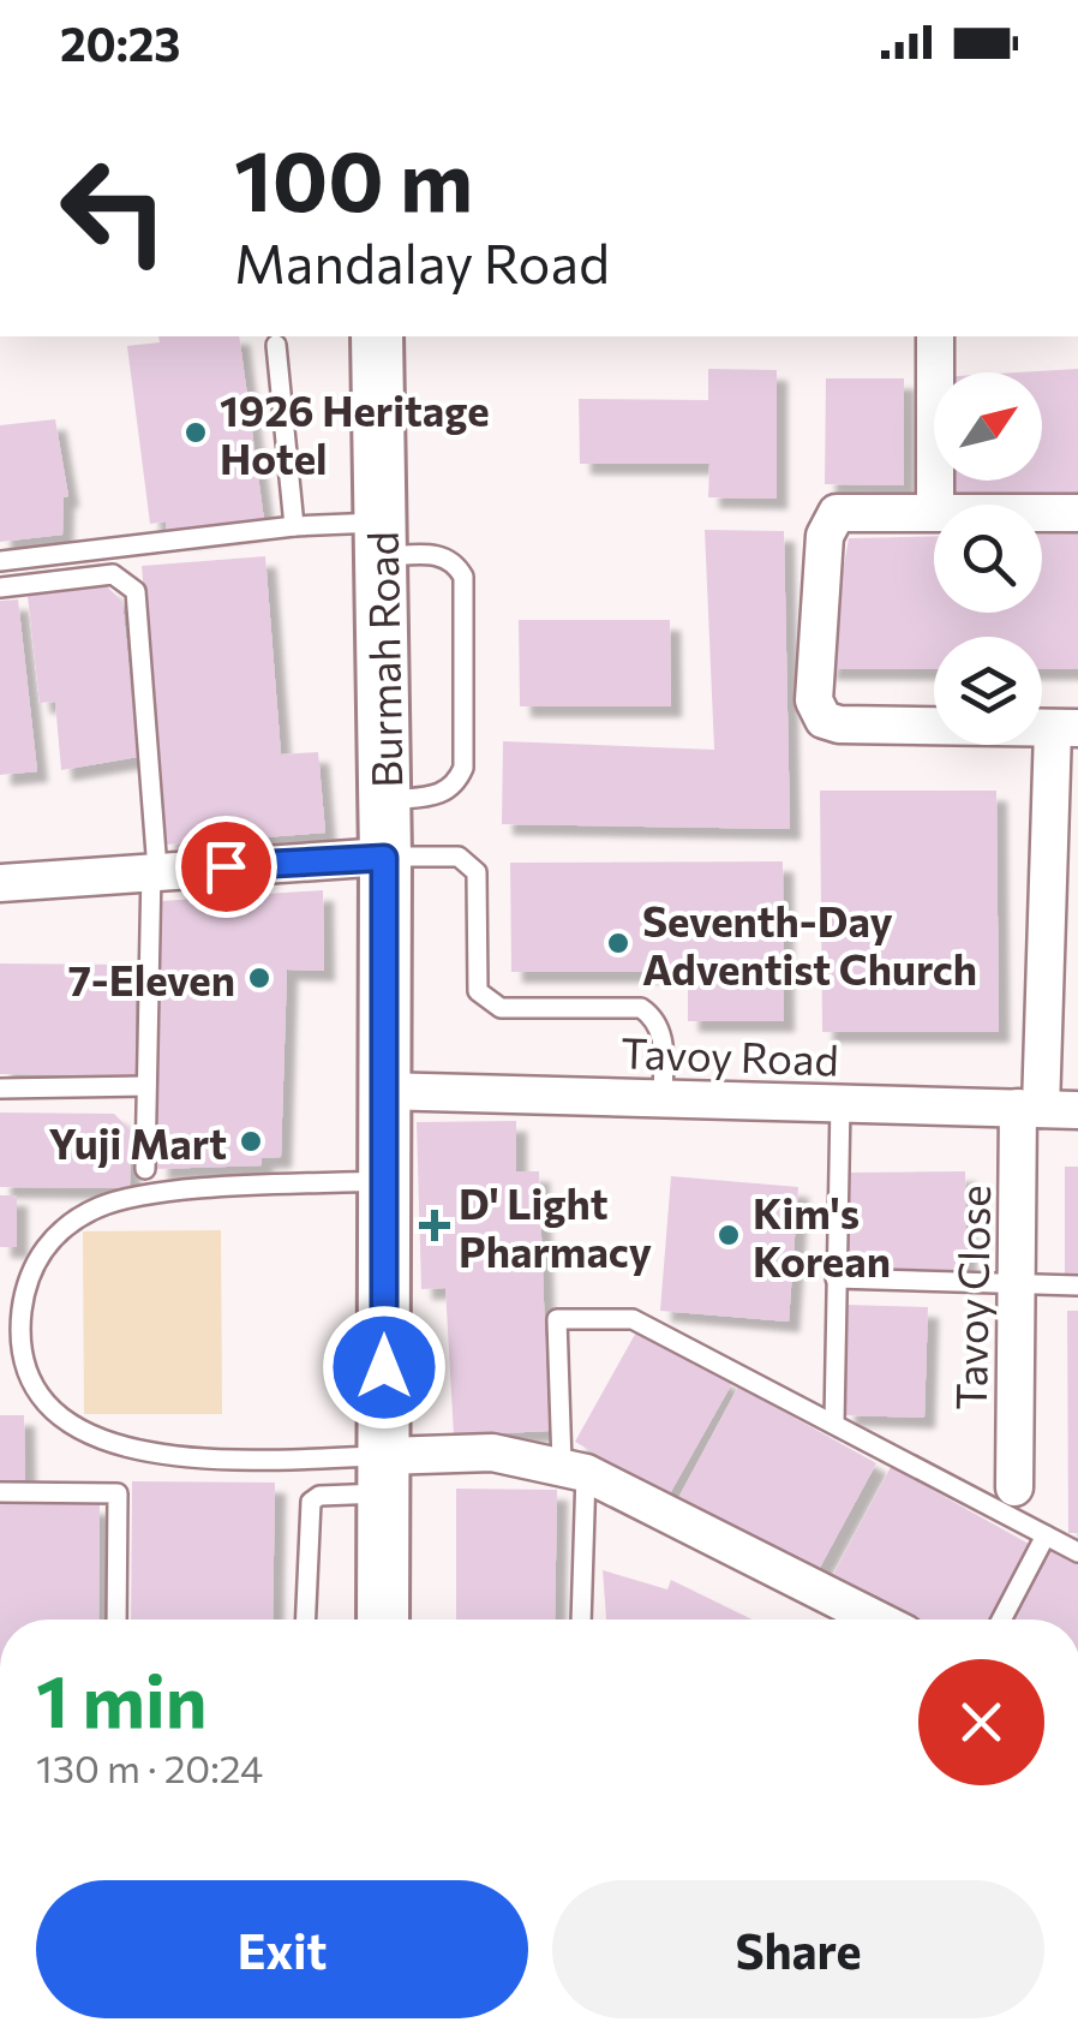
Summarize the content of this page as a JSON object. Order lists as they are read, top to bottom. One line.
{"streets":{"main road":["Burmah Road"],"street":["Tavoy Road","Tavoy Close"]},"crossings":[["Burmah Road","Tavoy Road"],["Tavoy Road","Tavoy Close"]],"places":{"other":["1926 Heritage Hotel","Seventh-Day Adventist Church","7-Eleven","Yuji Mart","Kim's Korean"],"health":["D' Light Pharmacy"]},"north":"top right","page":{"status":"20:23","turn":["100 m","Mandalay Road"],"heading":["1 min","130 m · 20:24"],"buttons":["Exit","Share"]}}
